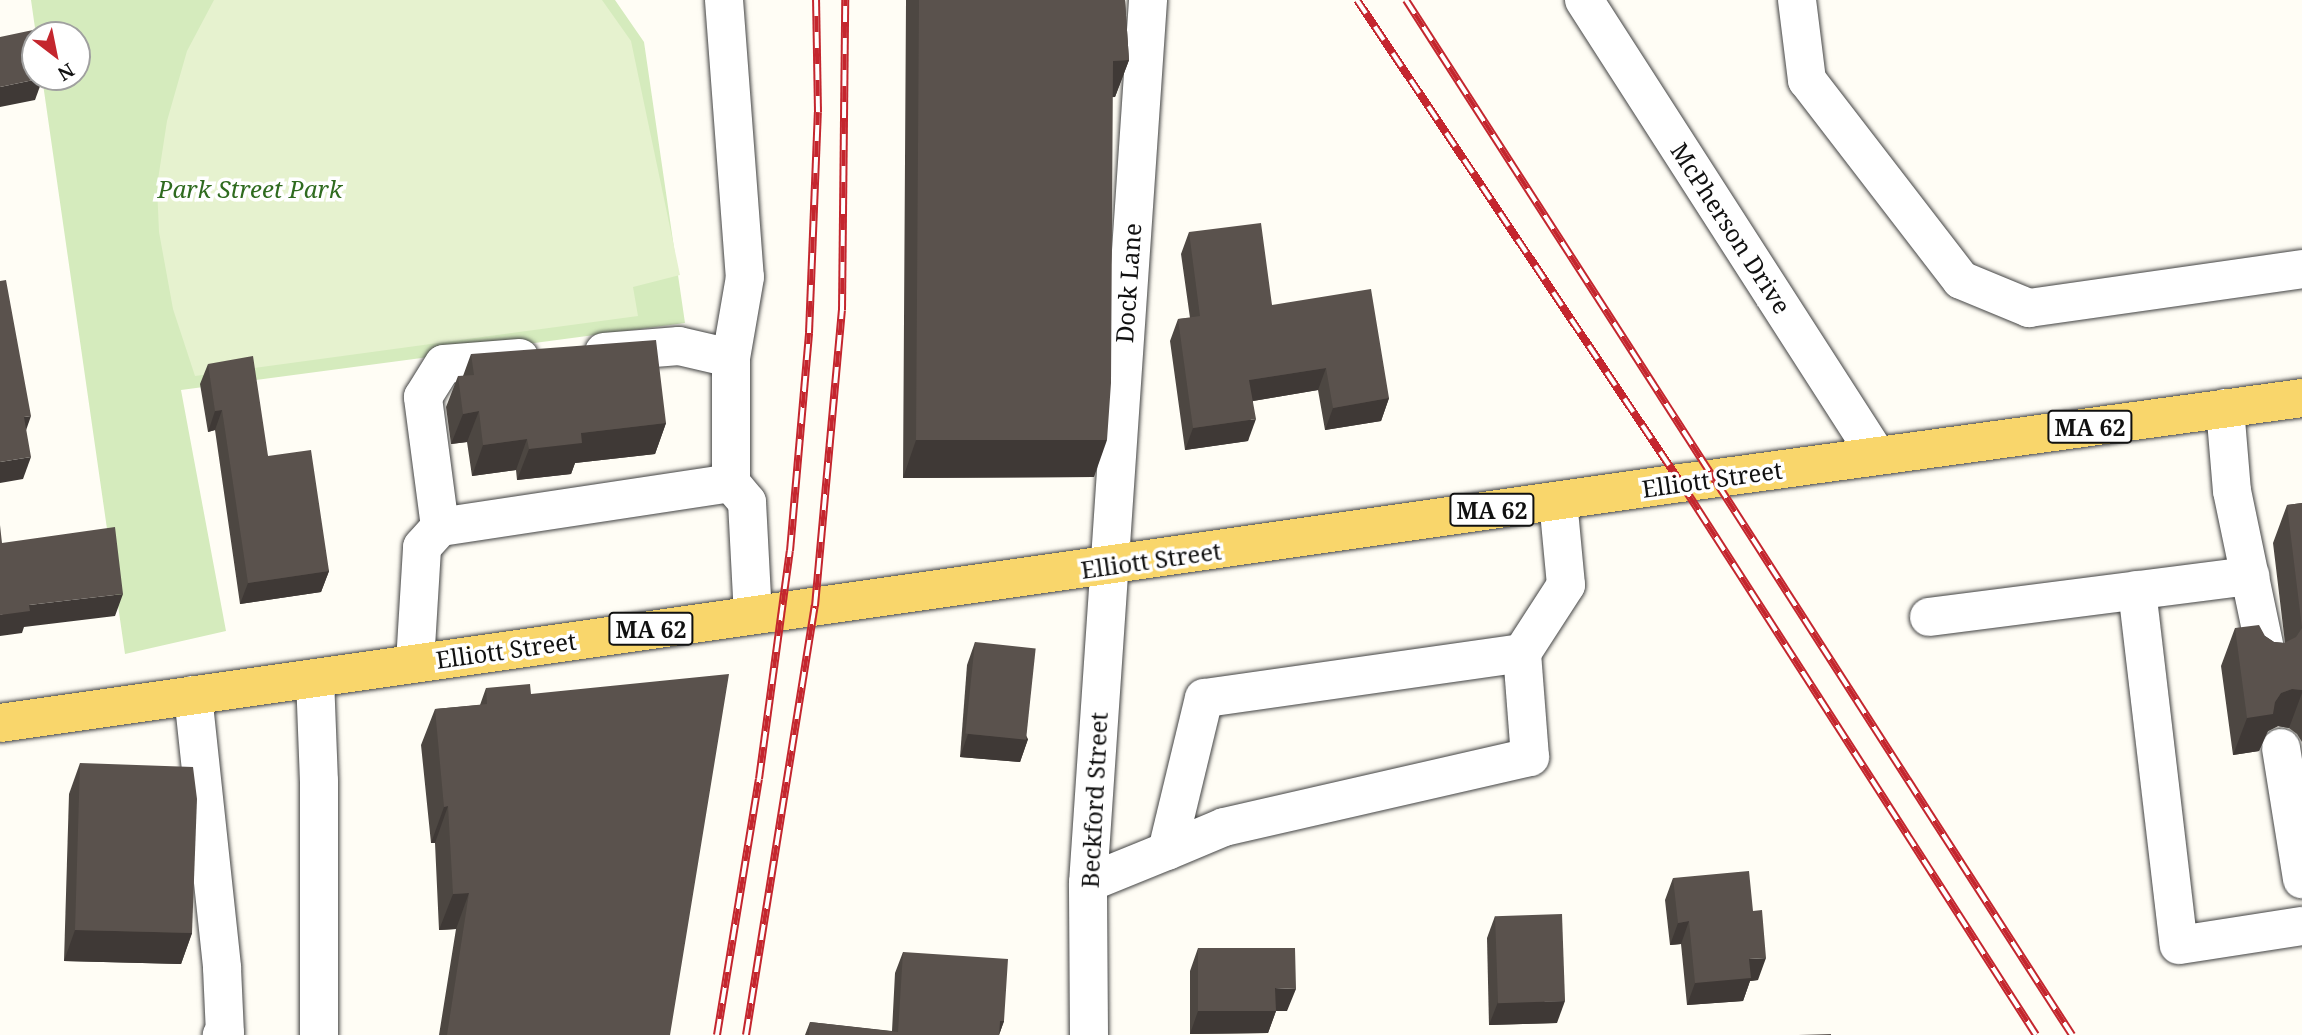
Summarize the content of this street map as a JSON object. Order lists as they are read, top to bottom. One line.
{"streets":{"main road":["MA 62","Elliott Street"],"street":["McPherson Drive","Dock Lane","Beckford Street"]},"crossings":[["McPherson Drive","Elliott Street"],["Dock Lane","Elliott Street"],["Dock Lane","Beckford Street"],["Elliott Street","Beckford Street"]],"parks":["Park Street Park"],"north":"bottom right"}
